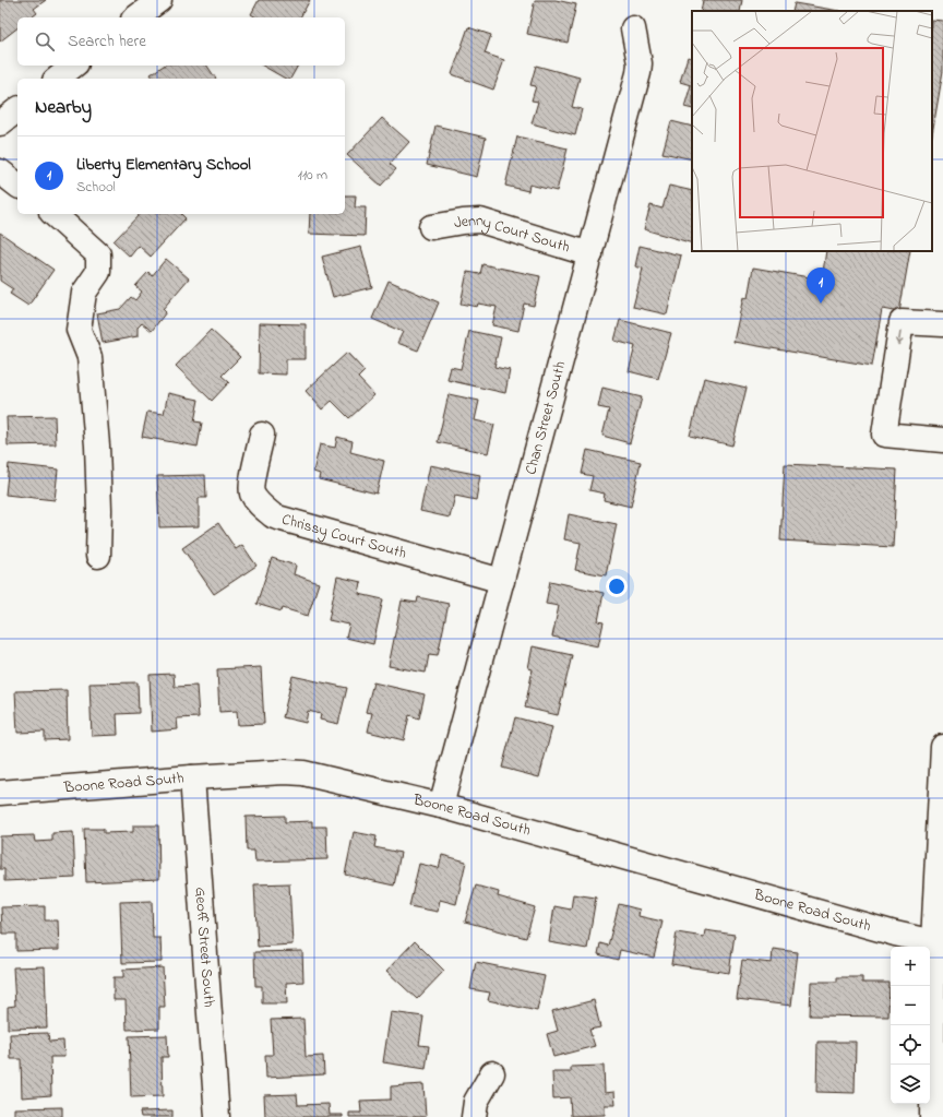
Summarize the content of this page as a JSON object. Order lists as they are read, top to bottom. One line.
{"streets":{"street":["Jenny Court South","Chan Street South","Chrissy Court South","Boone Road South","Geoff Street South"]},"crossings":[["Jenny Court South","Chan Street South"],["Chan Street South","Chrissy Court South"],["Chan Street South","Boone Road South"],["Boone Road South","Geoff Street South"]],"page":{"search":"Search here","heading":"Nearby","list":[{"mark":"1","name":"Liberty Elementary School","note":"School","value":"110 m"}],"pins":"1","map_buttons":["+","−"]}}
